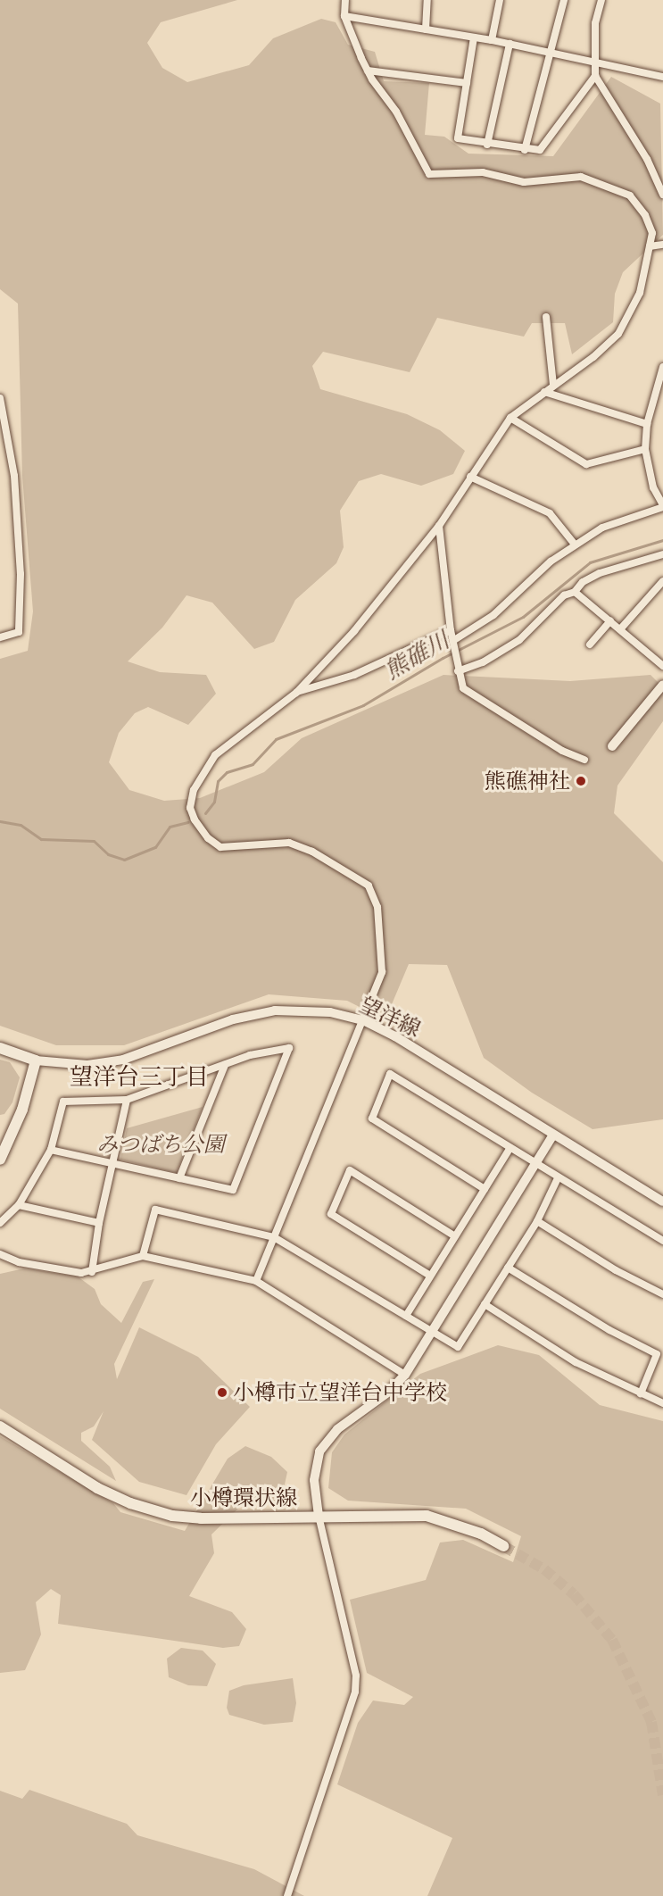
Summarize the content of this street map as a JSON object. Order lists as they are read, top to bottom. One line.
{"streets":{"main road":["小樽環状線"],"street":["望洋線"]},"districts":["望洋台三丁目"],"water":["熊碓川"],"parks":["みつばち公園"],"places":["熊礁神社","小樽市立望洋台中学校"]}
